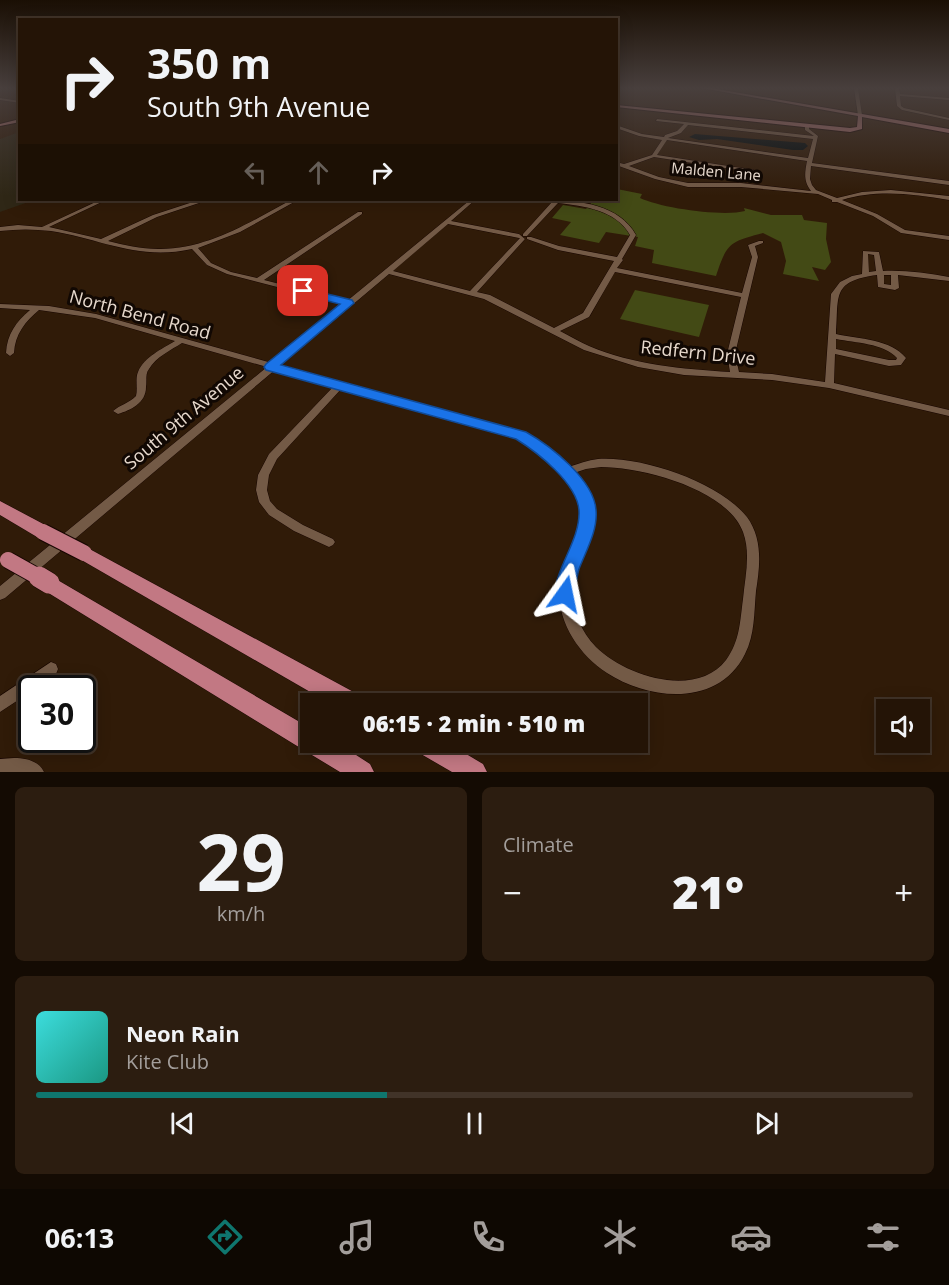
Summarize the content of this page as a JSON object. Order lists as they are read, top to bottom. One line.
{"streets":{"street":["Malden Lane","North Bend Road","Redfern Drive","South 9th Avenue"]},"crossings":[["North Bend Road","South 9th Avenue"],["Redfern Drive","South 9th Avenue"]],"page":{"turn":["350 m","South 9th Avenue"],"limit":"30","trip":"06:15 · 2 min · 510 m","tile":[["29","km/h"],"Climate"],"heat":["−","21°","+"],"song":["Neon Rain","Kite Club"],"tabs":"06:13"}}
